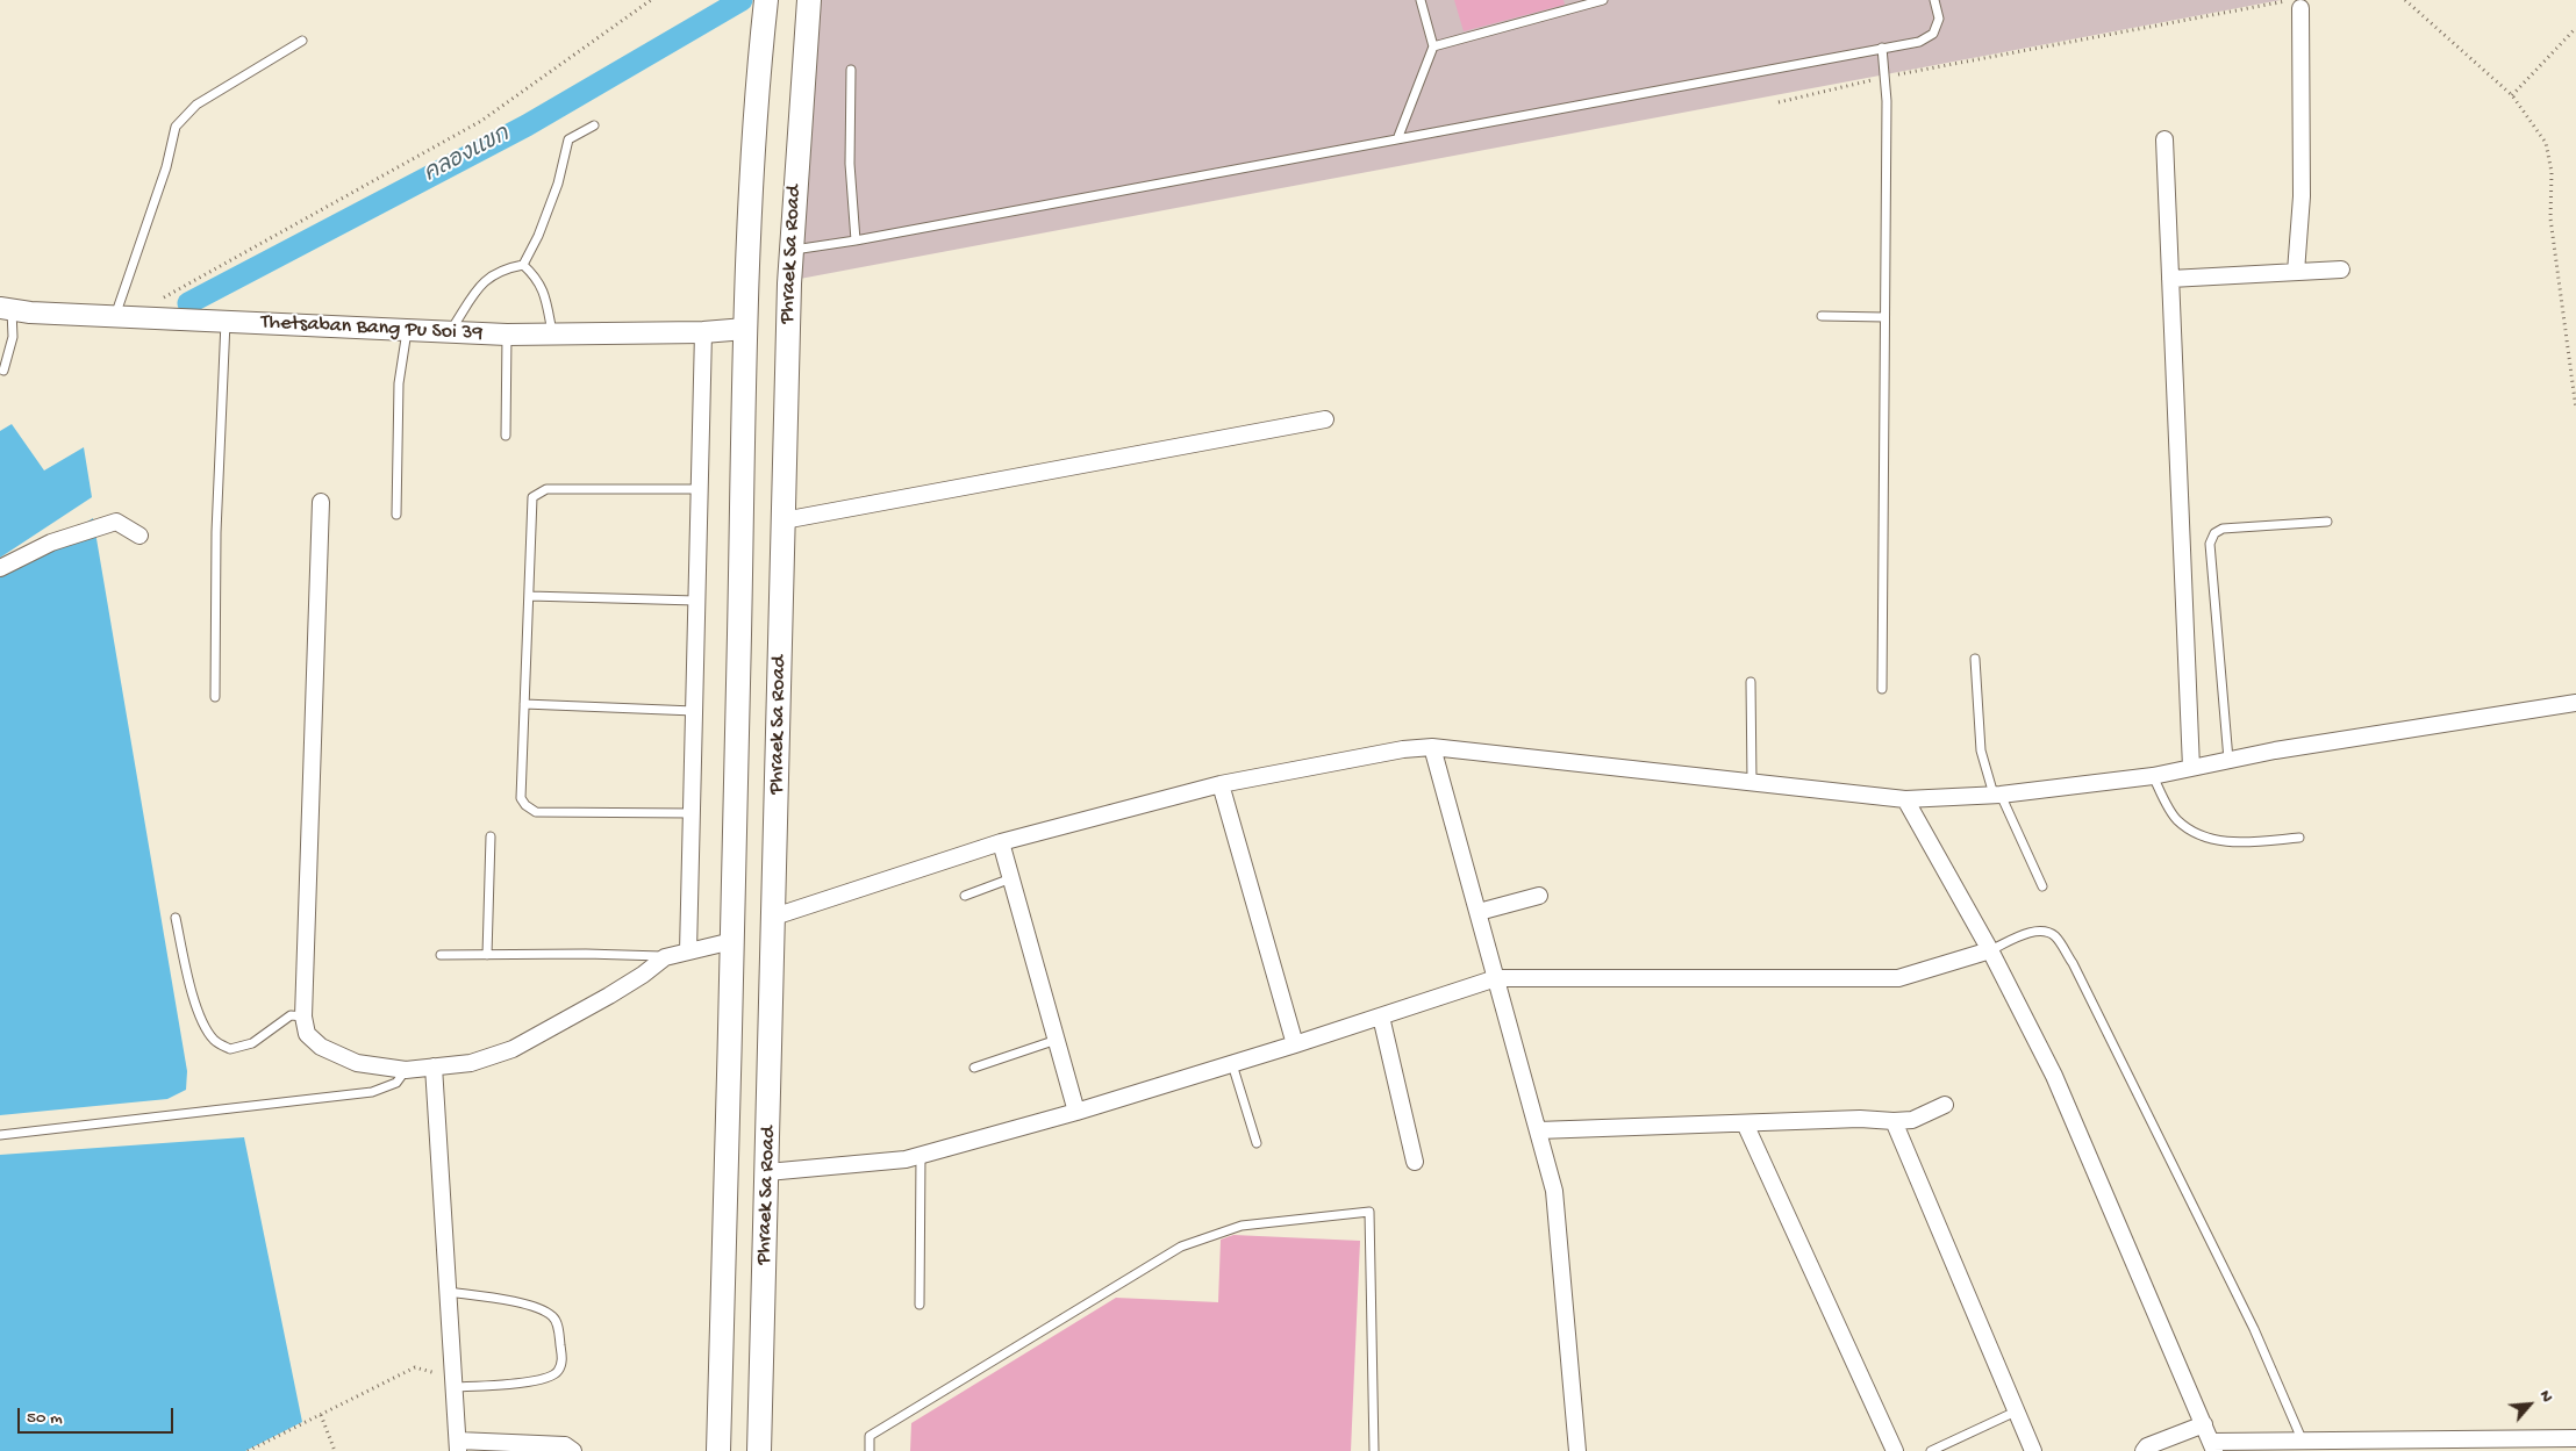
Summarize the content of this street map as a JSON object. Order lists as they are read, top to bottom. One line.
{"streets":{"main road":["Phraek Sa Road"],"street":["Thetsaban Bang Pu Soi 39"]},"crossings":[["Phraek Sa Road","Thetsaban Bang Pu Soi 39"]],"water":["คลองแขก"],"scale_bar":"50 m","north":"top right"}
